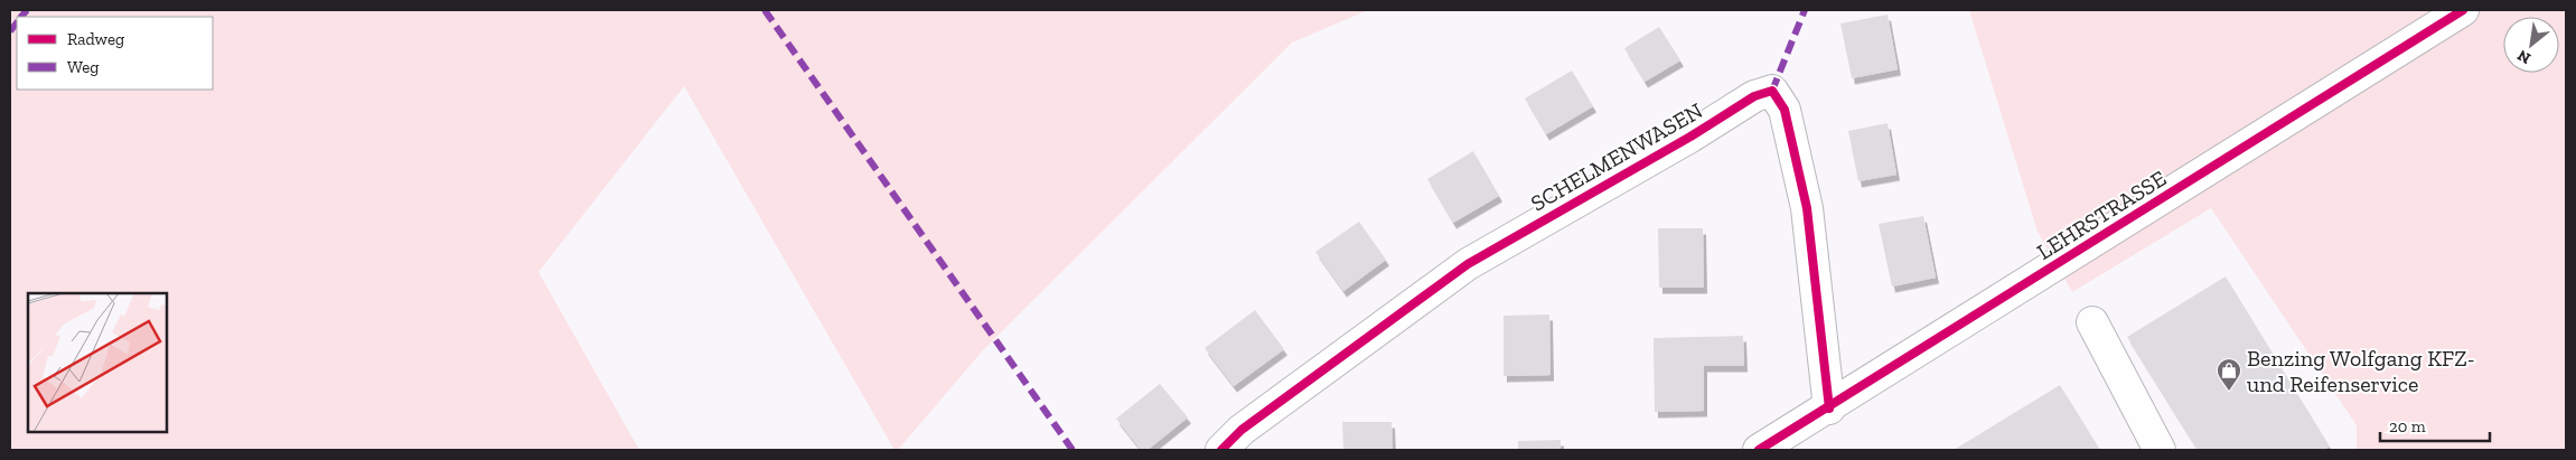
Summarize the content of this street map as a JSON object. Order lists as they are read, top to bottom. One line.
{"streets":{"street":["SCHELMENWASEN","LEHRSTRASSE"]},"crossings":[["SCHELMENWASEN","LEHRSTRASSE"]],"places":{"shop":["Benzing Wolfgang KFZ- und Reifenservice"]},"legend":["Radweg","Weg"],"scale_bar":"20 m","north":"bottom left"}
